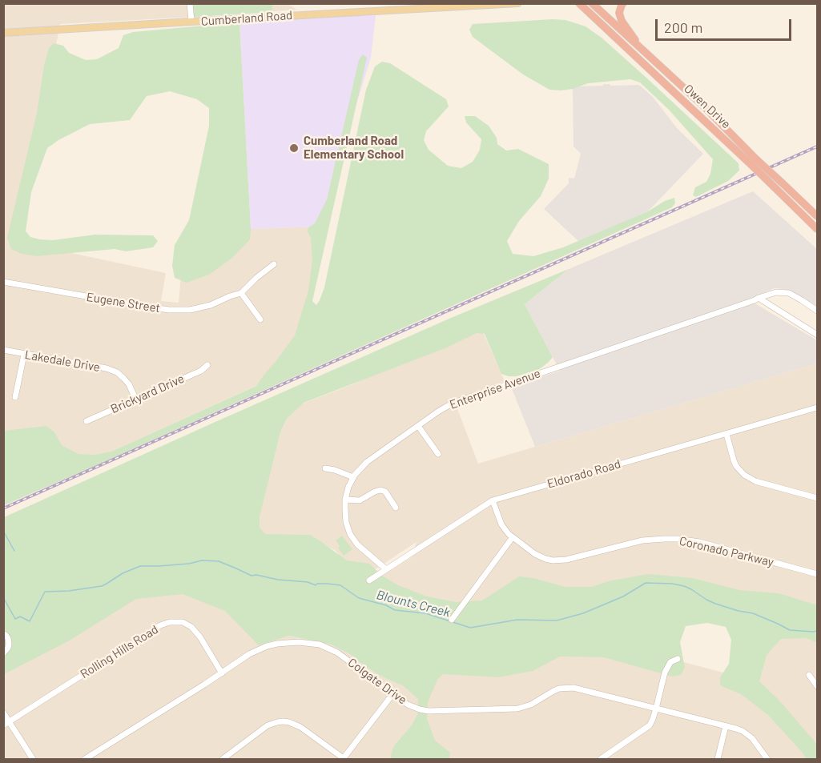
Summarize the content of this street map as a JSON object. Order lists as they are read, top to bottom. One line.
{"streets":{"highway":["Owen Drive"],"main road":["Cumberland Road"],"street":["Eugene Street","Lakedale Drive","Enterprise Avenue","Brickyard Drive","Eldorado Road","Coronado Parkway","Rolling Hills Road","Colgate Drive"]},"crossings":[["Lakedale Drive","Brickyard Drive"],["Enterprise Avenue","Eldorado Road"],["Eldorado Road","Coronado Parkway"],["Rolling Hills Road","Colgate Drive"]],"water":["Blounts Creek"],"places":["Cumberland Road Elementary School"],"scale_bar":"200 m"}
